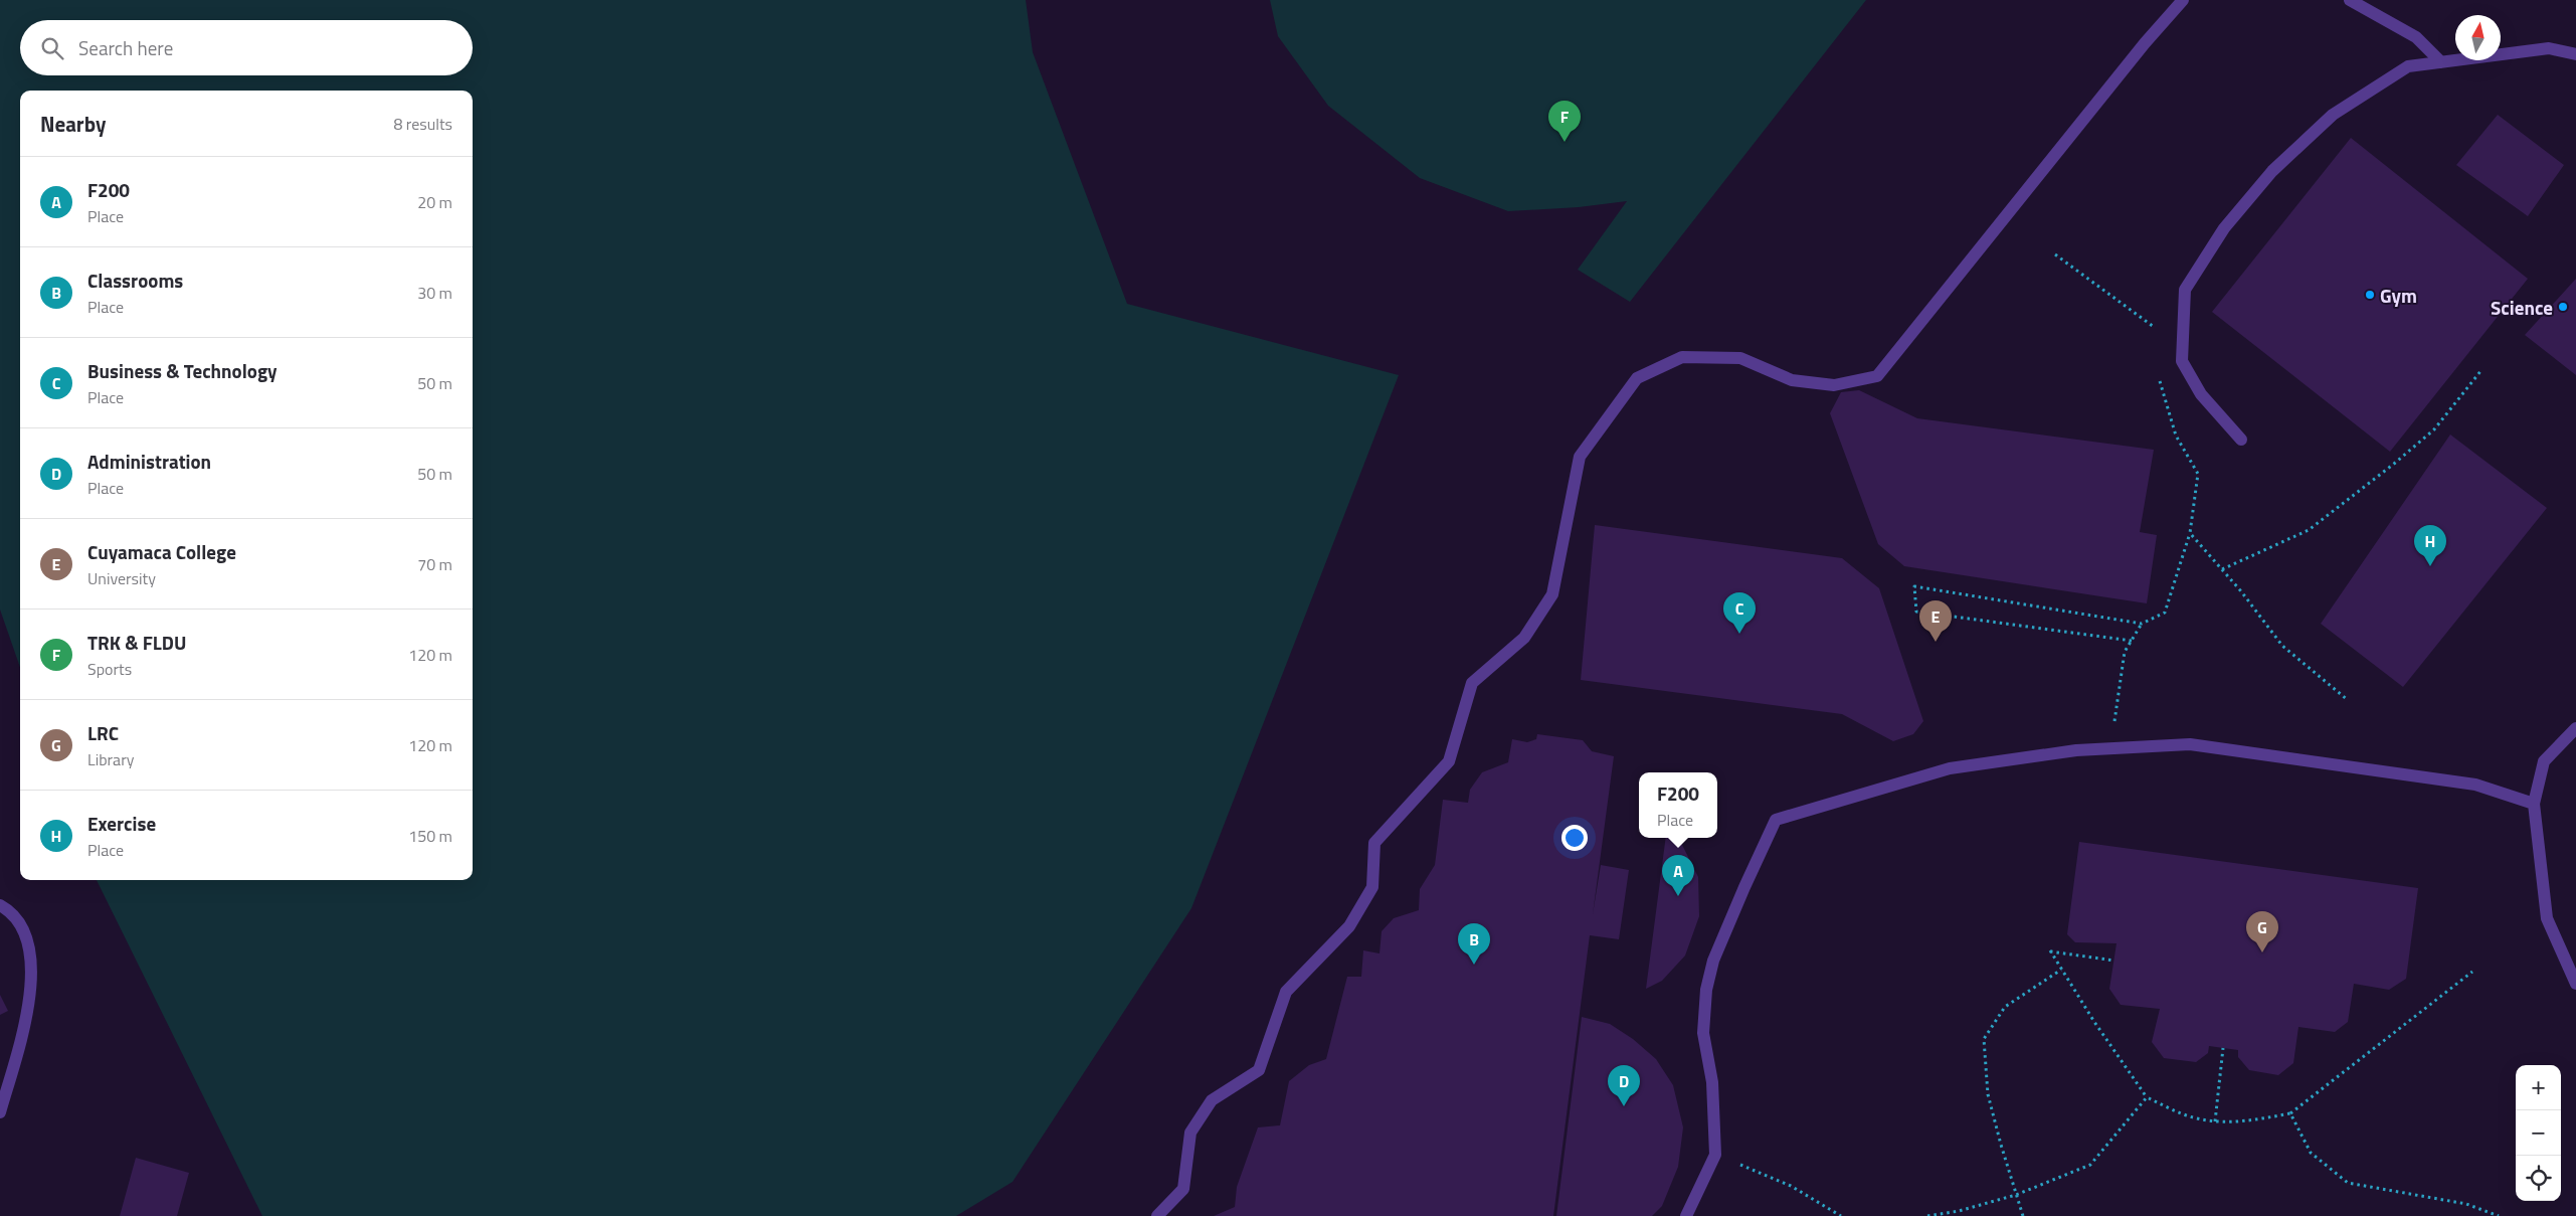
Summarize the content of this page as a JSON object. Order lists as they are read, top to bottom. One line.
{"places":["Gym","Science"],"north":"top","page":{"search":"Search here","heading":["Nearby","8 results"],"pins":["F","H","C","E","A","G","B","D"],"list":[{"mark":"A","name":"F200","note":"Place","value":"20 m"},{"mark":"B","name":"Classrooms","note":"Place","value":"30 m"},{"mark":"C","name":"Business & Technology","note":"Place","value":"50 m"},{"mark":"D","name":"Administration","note":"Place","value":"50 m"},{"mark":"E","name":"Cuyamaca College","note":"University","value":"70 m"},{"mark":"F","name":"TRK & FLDU","note":"Sports","value":"120 m"},{"mark":"G","name":"LRC","note":"Library","value":"120 m"},{"mark":"H","name":"Exercise","note":"Place","value":"150 m"}],"popup":["F200","Place"],"map_buttons":["+","−"]}}
